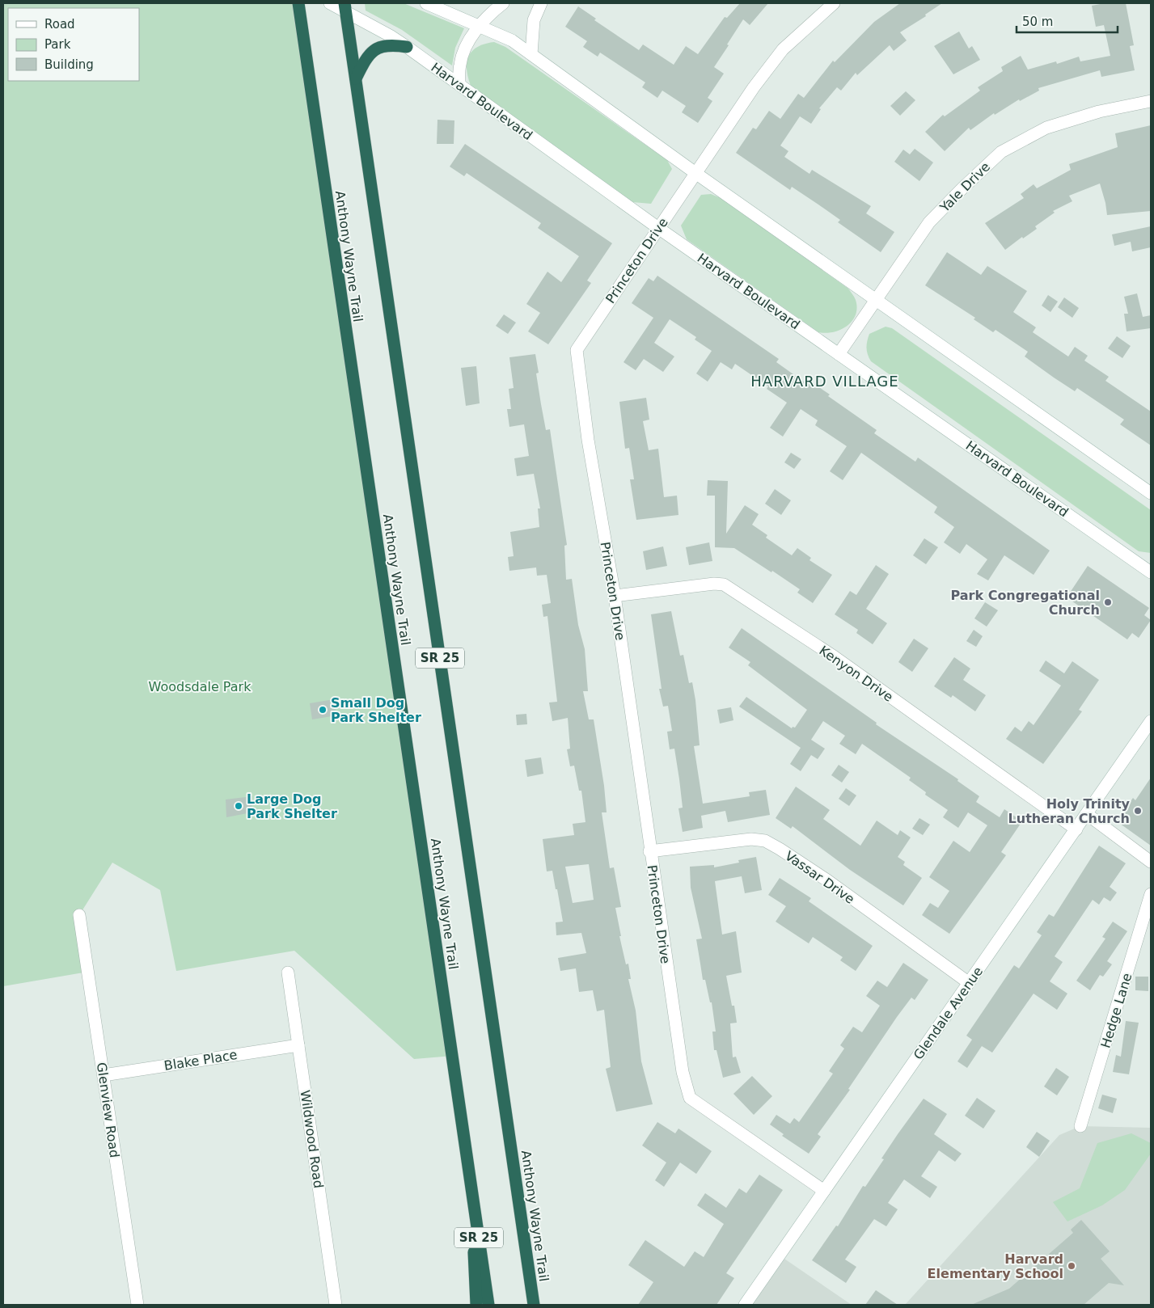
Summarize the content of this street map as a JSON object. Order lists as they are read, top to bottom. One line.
{"streets":{"highway":["Anthony Wayne Trail","SR 25"],"street":["Harvard Boulevard","Yale Drive","Princeton Drive","Kenyon Drive","Vassar Drive","Hedge Lane","Glendale Avenue","Blake Place","Glenview Road","Wildwood Road"]},"crossings":[["Harvard Boulevard","Yale Drive"],["Harvard Boulevard","Anthony Wayne Trail"],["Harvard Boulevard","Princeton Drive"],["Princeton Drive","Kenyon Drive"],["Princeton Drive","Vassar Drive"],["Princeton Drive","Glendale Avenue"],["Kenyon Drive","Glendale Avenue"],["Vassar Drive","Glendale Avenue"],["Blake Place","Glenview Road"],["Blake Place","Wildwood Road"]],"districts":["HARVARD VILLAGE"],"parks":["Woodsdale Park"],"places":["Park Congregational Church","Small Dog Park Shelter","Large Dog Park Shelter","Holy Trinity Lutheran Church","Harvard Elementary School"],"legend":["Road","Park","Building"],"scale_bar":"50 m"}
